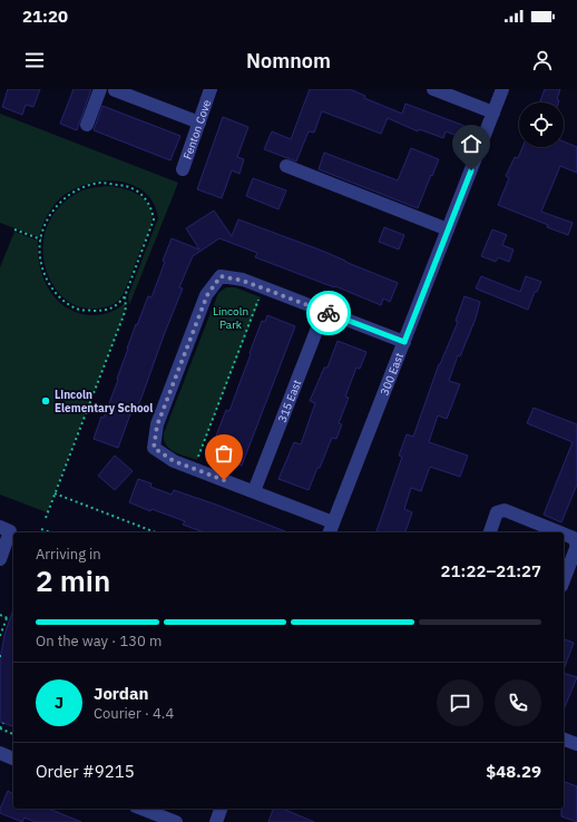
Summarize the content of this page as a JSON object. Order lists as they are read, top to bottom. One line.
{"streets":{"street":["Fenton Cove","300 East","315 East"]},"parks":["Lincoln Park"],"places":["Lincoln Elementary School"],"page":{"status":"21:20","header":"Nomnom","heading":["2 min","Arriving in","21:22–21:27"],"panel":["Jordan","Courier · 4.4","Order #9215","$48.29"],"bar":"On the way · 130 m","round":"J"}}
